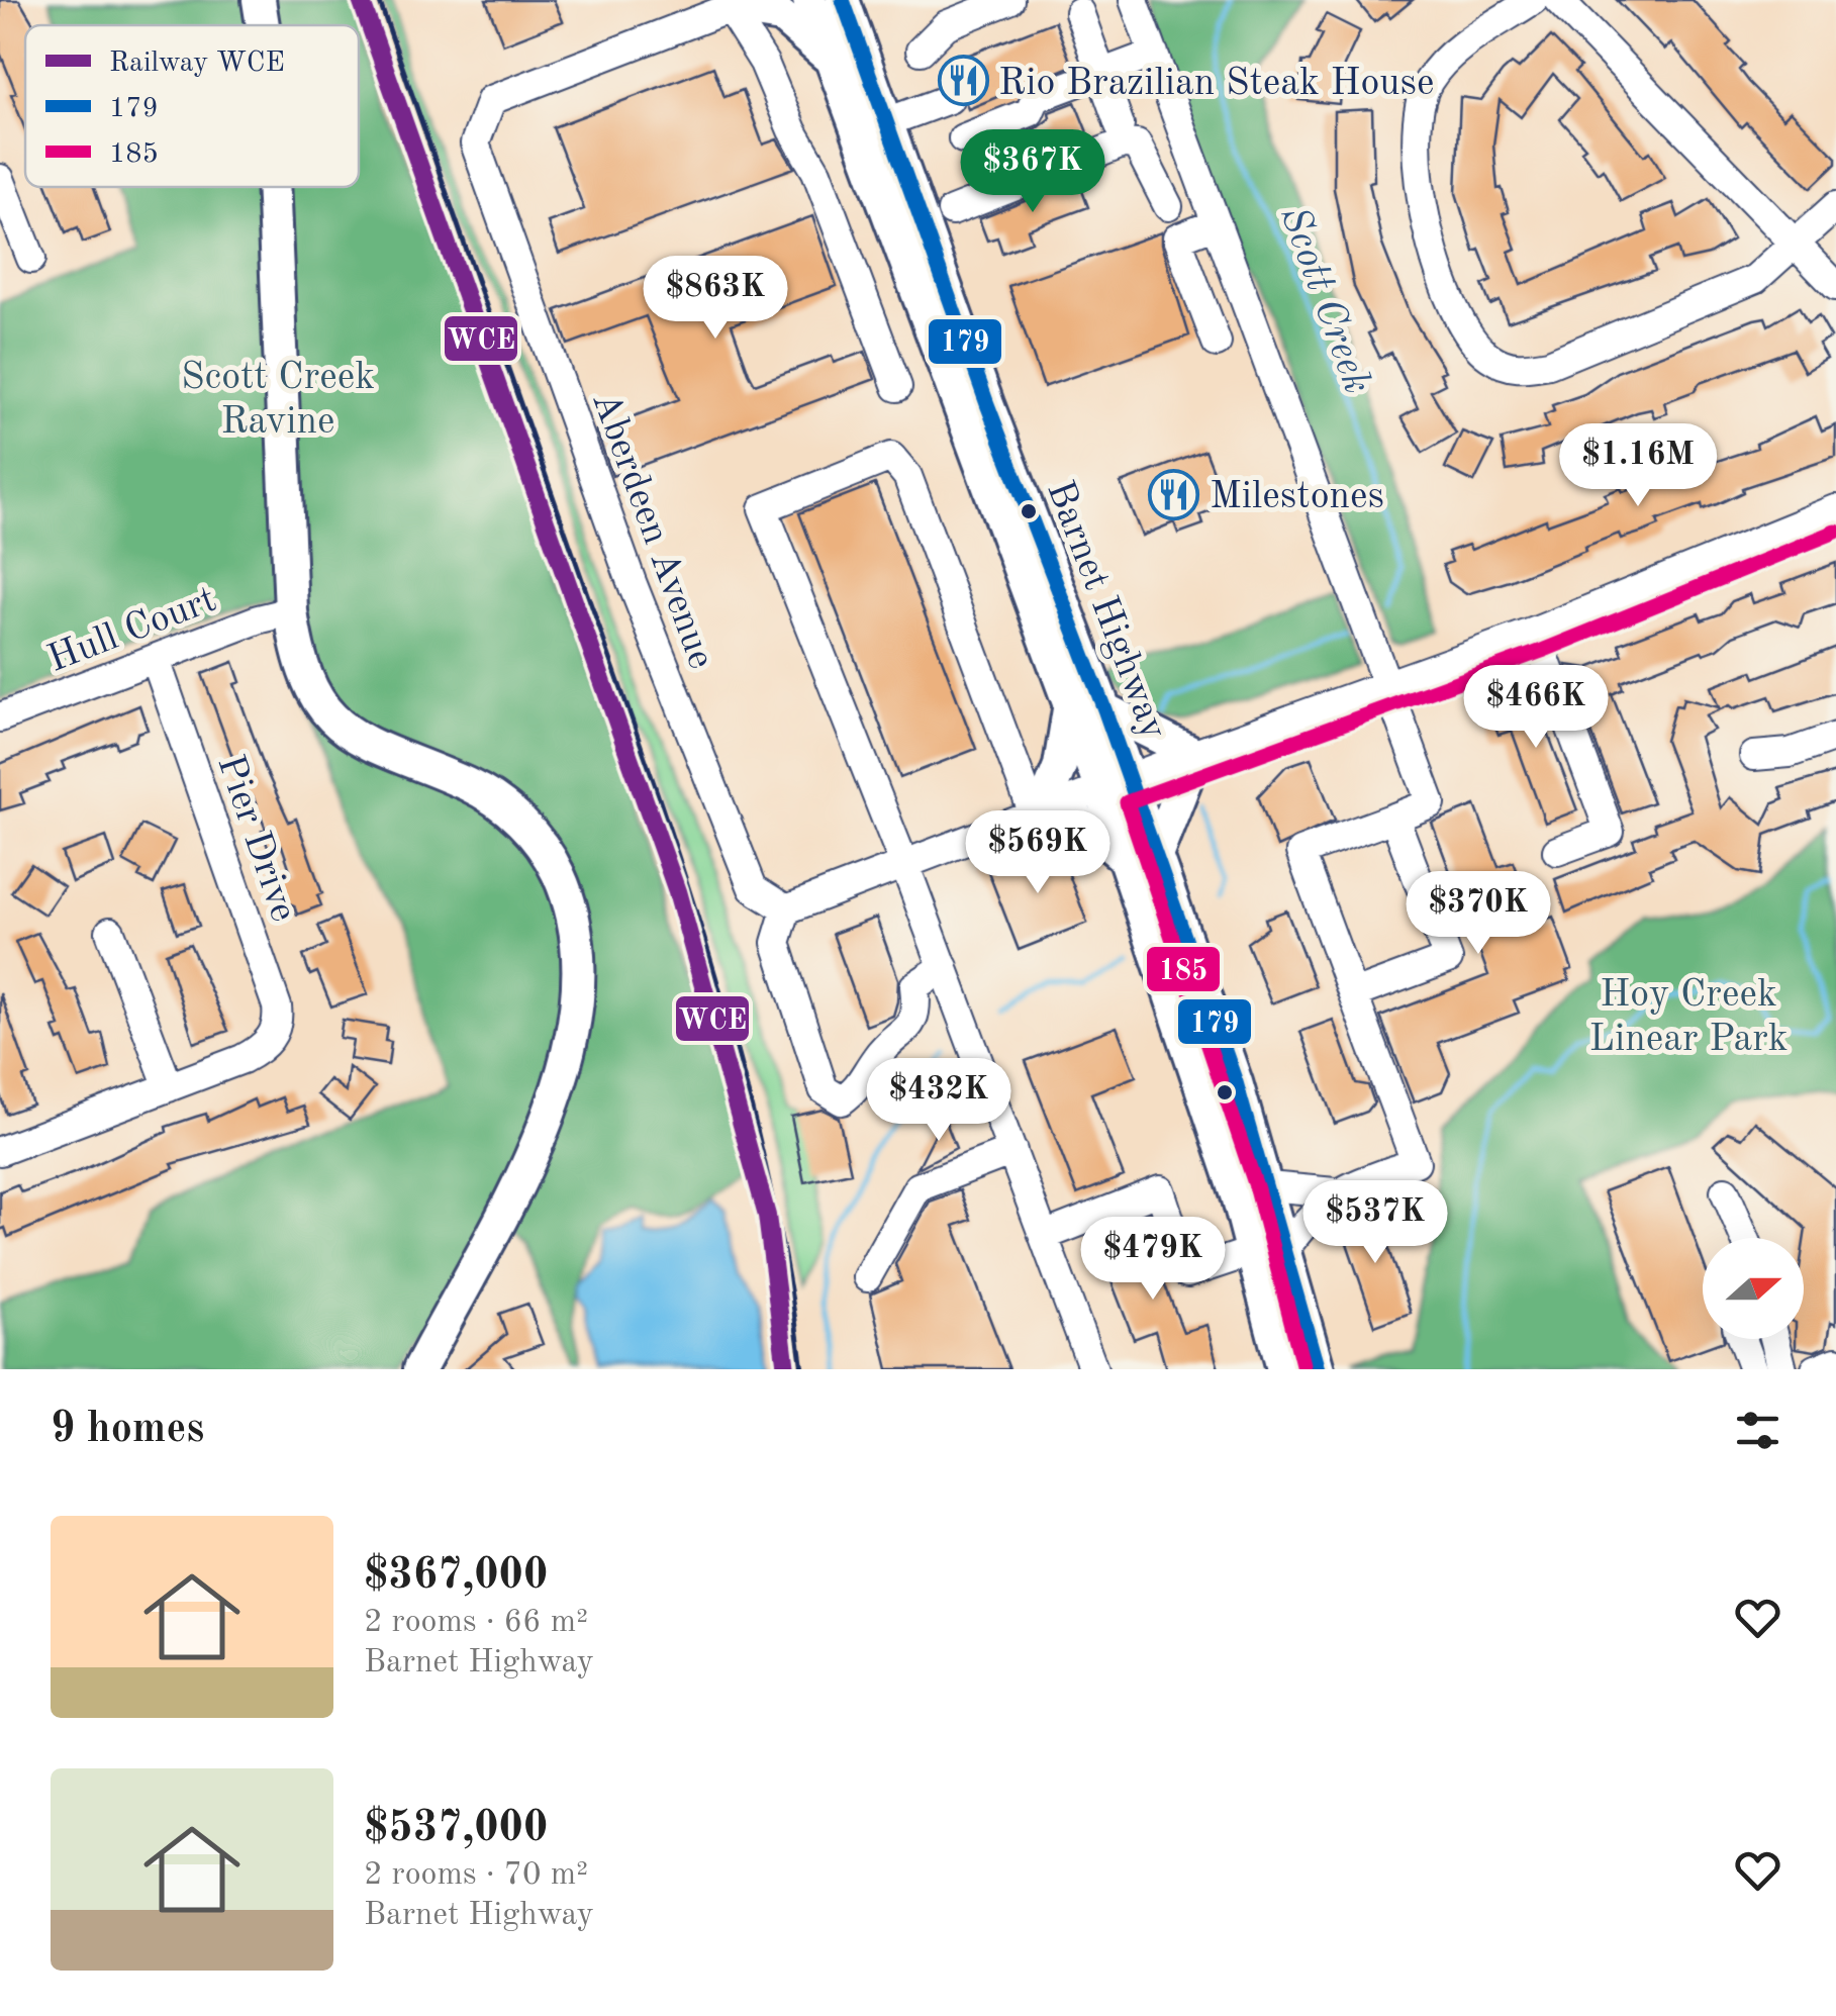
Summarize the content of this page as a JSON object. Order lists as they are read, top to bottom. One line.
{"streets":{"main road":["Barnet Highway"],"street":["Aberdeen Avenue","Hull Court","Pier Drive"]},"crossings":[["Hull Court","Pier Drive"]],"water":["Scott Creek"],"parks":["Scott Creek Ravine","Hoy Creek Linear Park"],"places":{"restaurant":["Rio Brazilian Steak House","Milestones"]},"lines":["rail line WCE","transit line 179","transit line 185"],"legend":["Railway WCE","179","185"],"north":"right","page":{"price":["$367K","$863K","$1.16M","$466K","$569K","$370K","$432K","$537K","$479K"],"heading":"9 homes","list":[{"name":"$367,000","note":"2 rooms · 66 m² · Barnet Highway"},{"name":"$537,000","note":"2 rooms · 70 m² · Barnet Highway"}]}}
